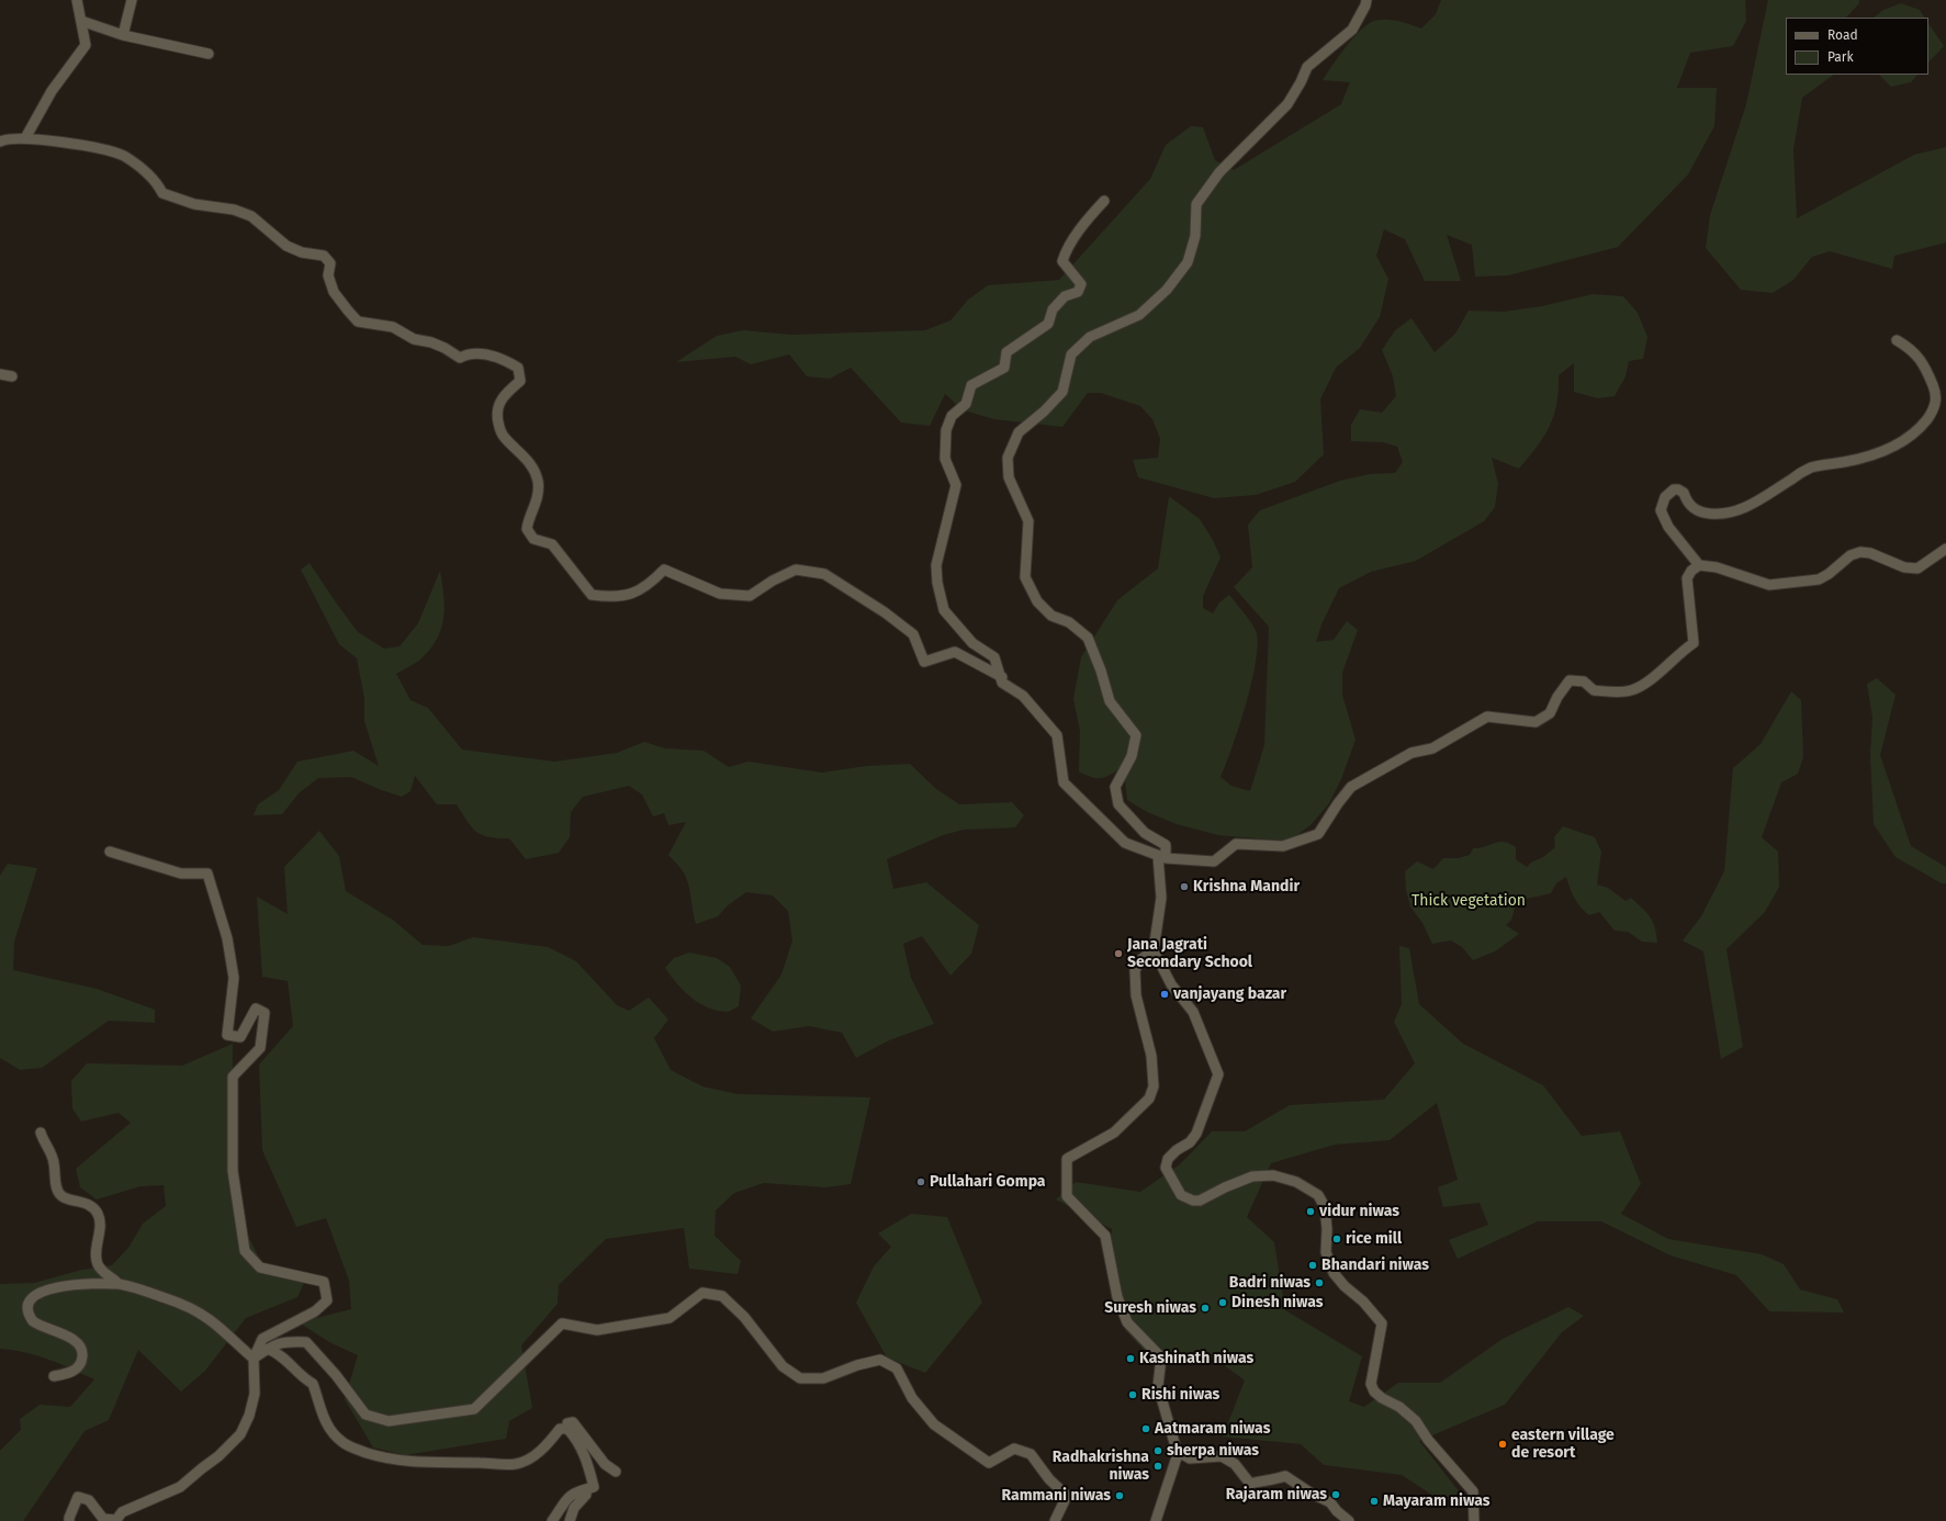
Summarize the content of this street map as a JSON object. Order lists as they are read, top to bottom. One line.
{"parks":["Thick vegetation"],"places":["Krishna Mandir","Jana Jagrati Secondary School","vanjayang bazar","Pullahari Gompa","vidur niwas","rice mill","Bhandari niwas","Badri niwas","Dinesh niwas","Suresh niwas","Kashinath niwas","Rishi niwas","Aatmaram niwas","eastern village de resort","sherpa niwas","Radhakrishna niwas","Rajaram niwas","Rammani niwas","Mayaram niwas"],"legend":["Road","Park"]}
